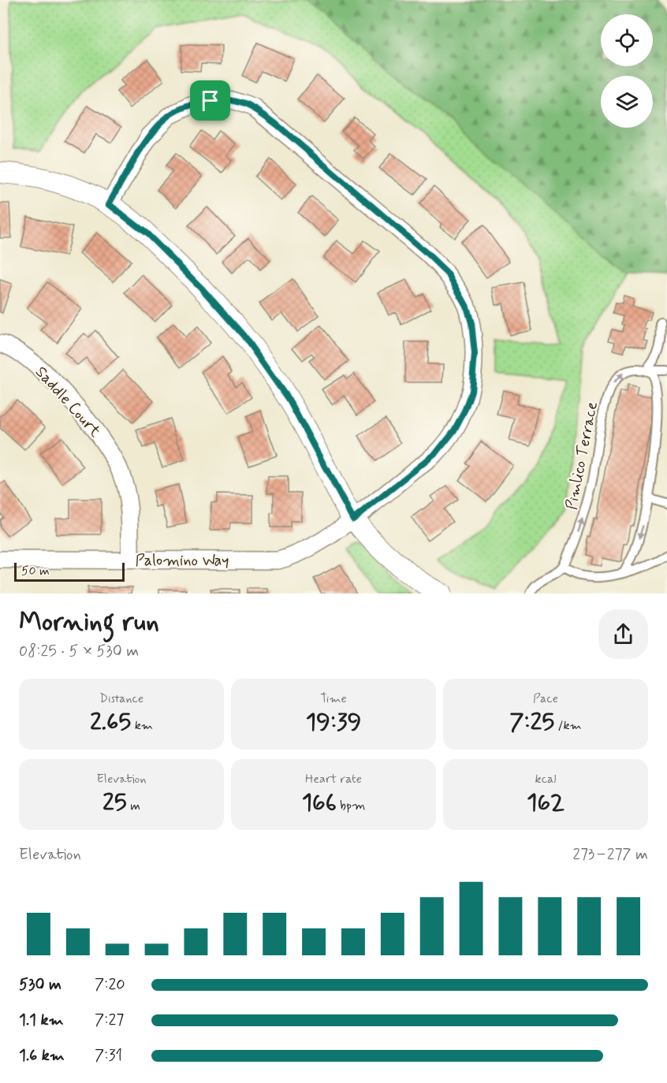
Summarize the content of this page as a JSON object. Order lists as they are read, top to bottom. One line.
{"streets":{"street":["Saddle Court","Palomino Way"],"lane":["Pimlico Terrace"]},"crossings":[["Saddle Court","Palomino Way"]],"scale_bar":"50 m","page":{"scale":"50 m","heading":["Morning run","08:25 · 5 × 530 m"],"stats":[["Distance","2.65 km"],["Time","19:39"],["Pace","7:25 /km"],["Elevation","25 m"],["Heart rate","166 bpm"],["kcal","162"]],"chart":["Elevation","273–277 m"],"list":[{"name":"530 m","note":"7:20"},{"name":"1.1 km","note":"7:27"},{"name":"1.6 km","note":"7:31"}]}}
